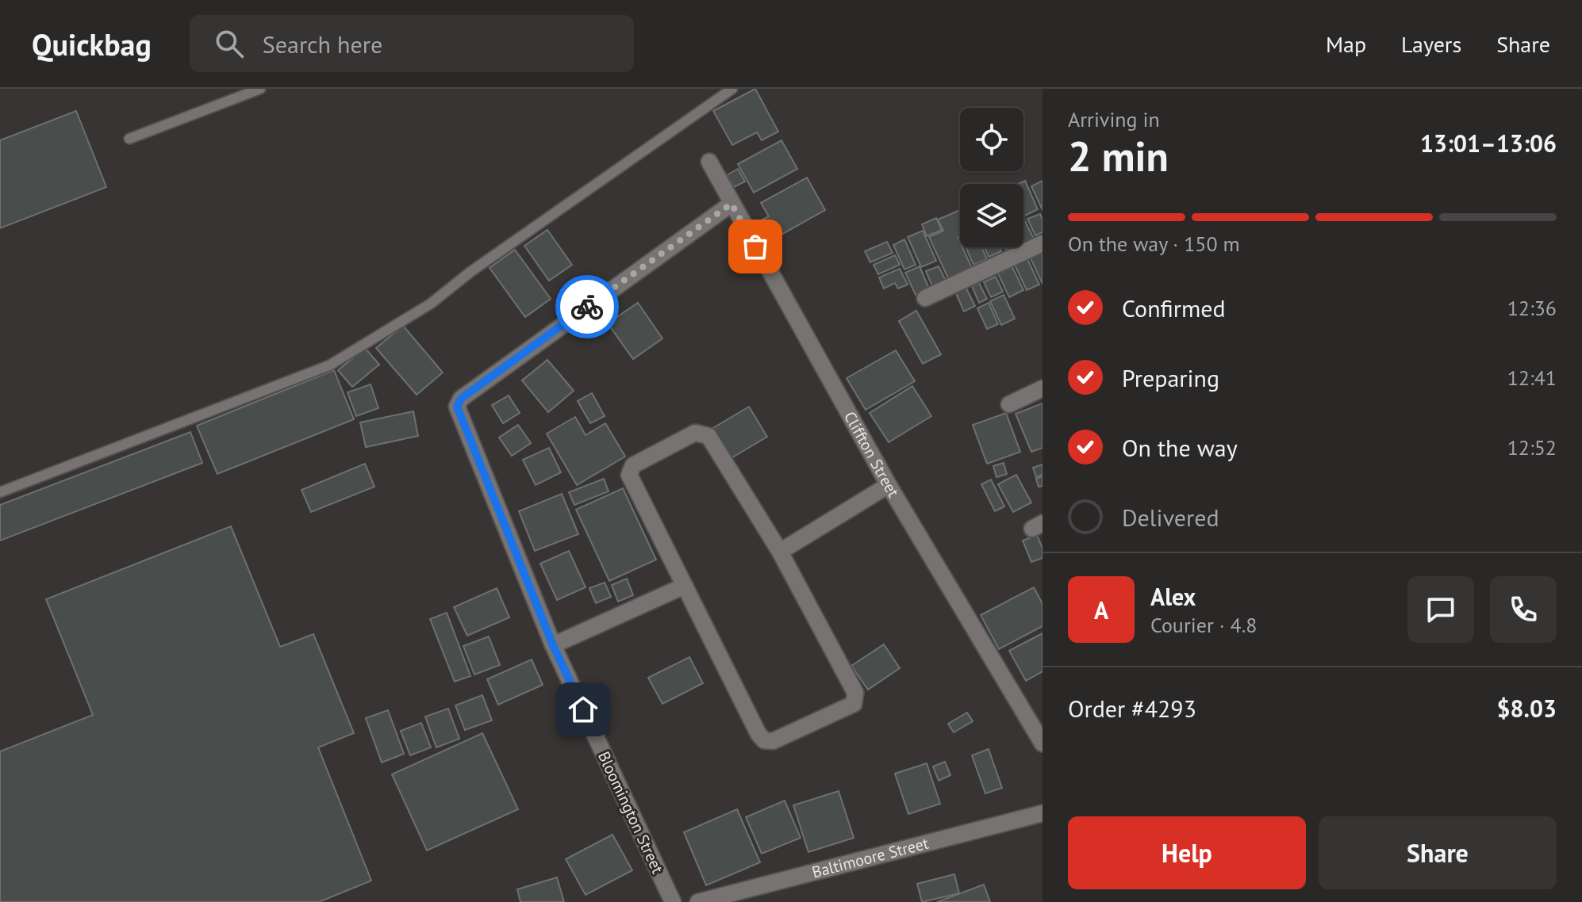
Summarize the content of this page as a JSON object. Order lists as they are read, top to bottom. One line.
{"streets":{"street":["Cliffton Street","Bloomington Street","Baltimoore Street"]},"crossings":[["Cliffton Street","Bloomington Street"]],"page":{"header":"Quickbag","search":"Search here","nav":["Map","Layers","Share"],"heading":["2 min","Arriving in","13:01–13:06"],"panel":["Alex","Courier · 4.8","Order #4293","$8.03"],"bar":"On the way · 150 m","list":[["Confirmed","12:36"],["Preparing","12:41"],["On the way","12:52"],"Delivered"],"round":"A","buttons":["Help","Share"]}}
